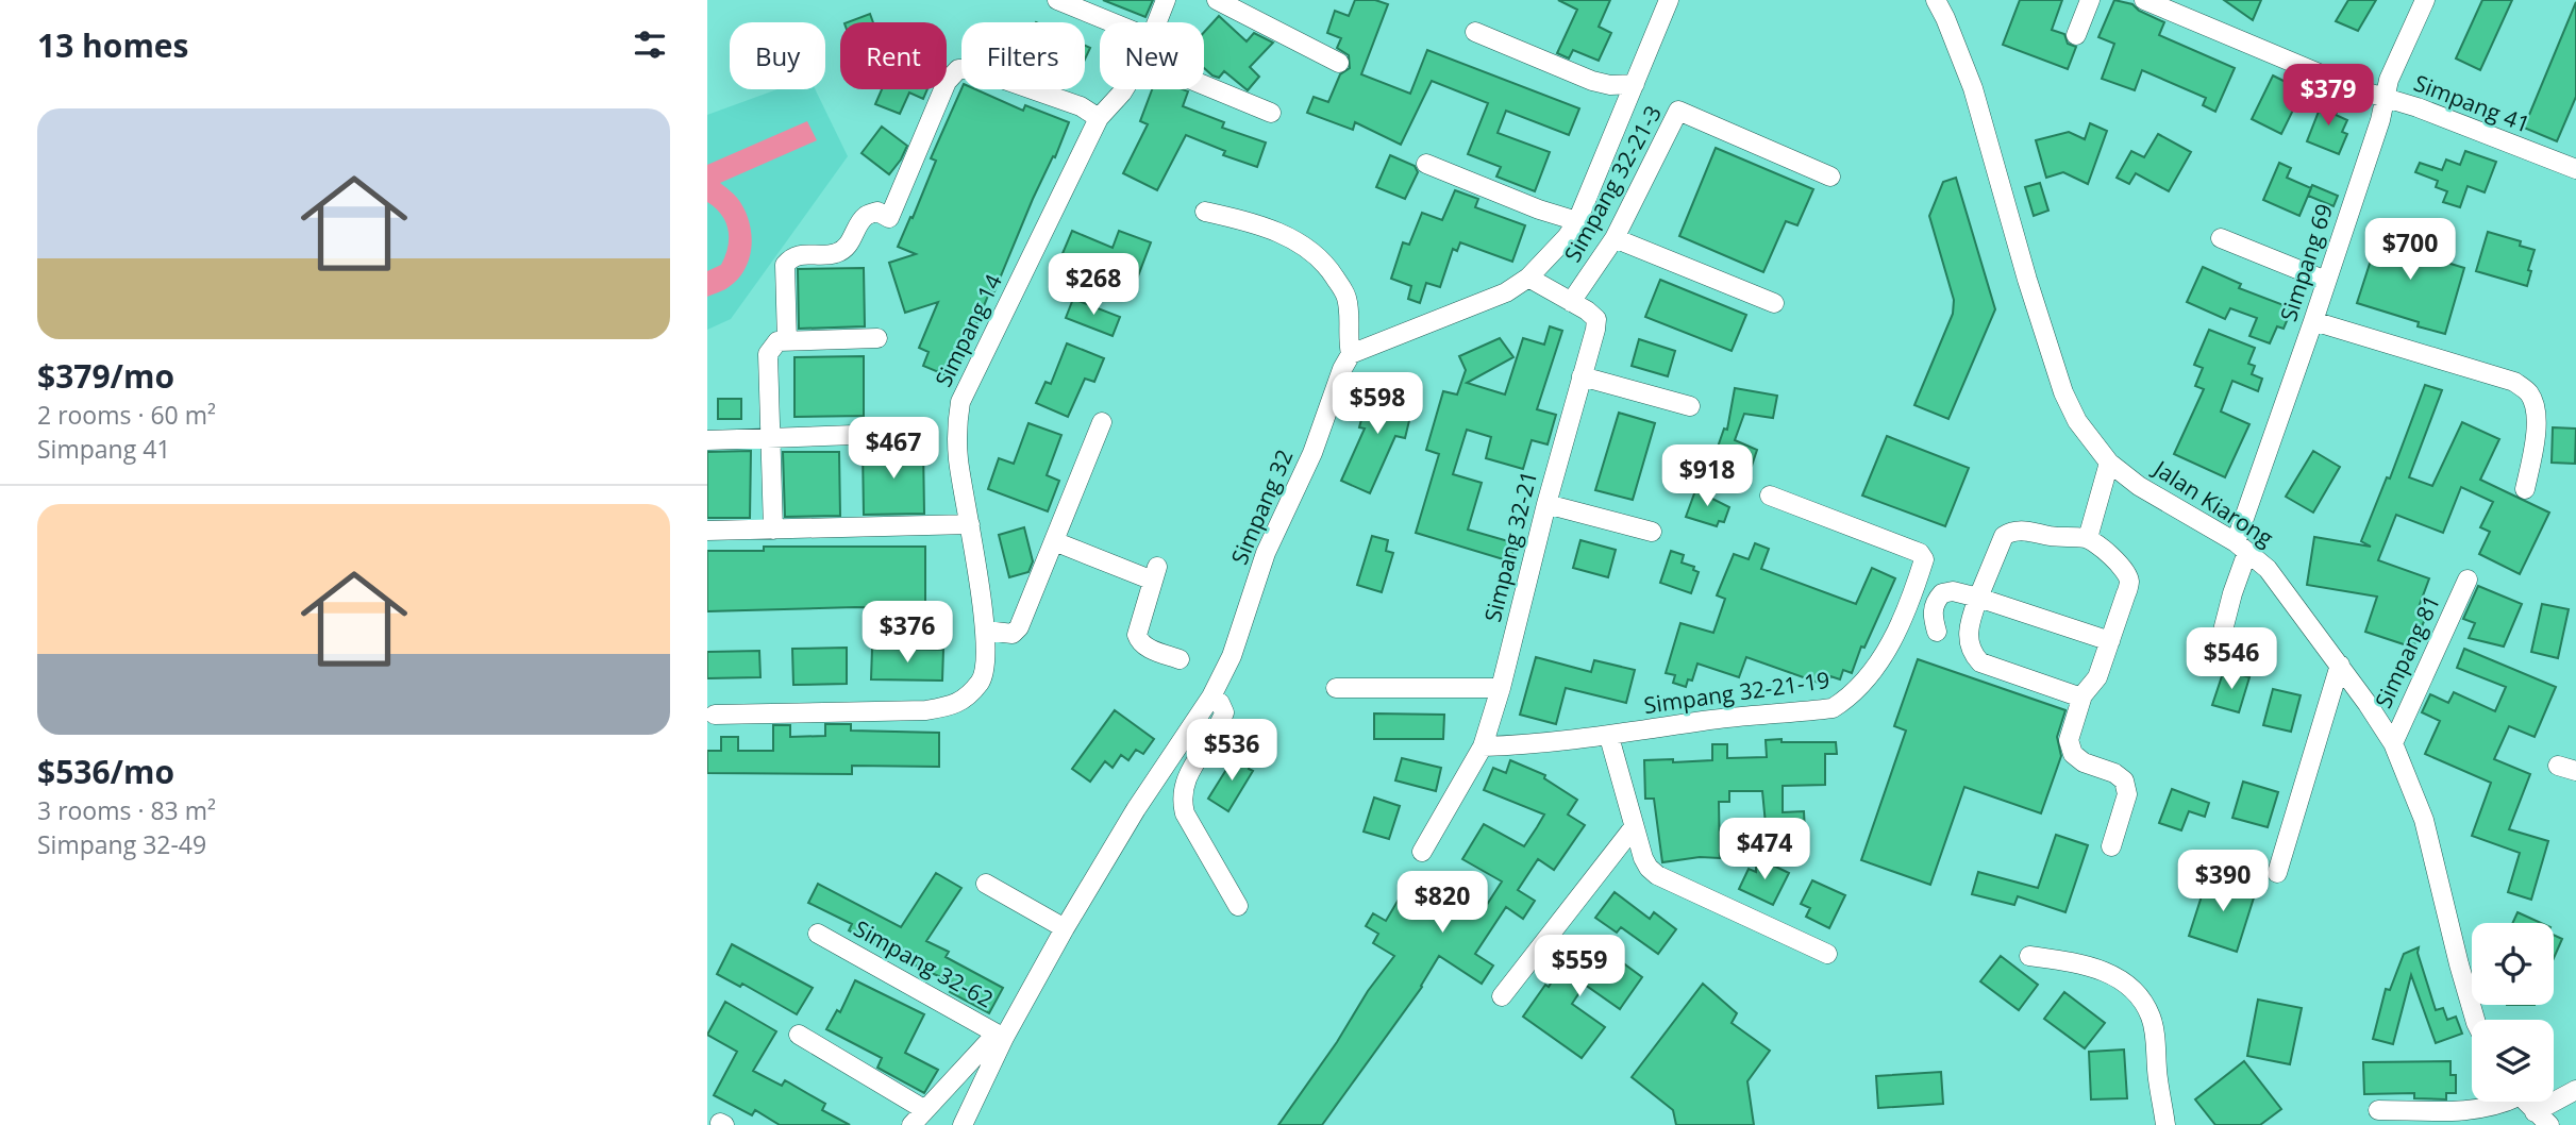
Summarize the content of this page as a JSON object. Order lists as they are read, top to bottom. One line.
{"streets":{"street":["Simpang 41","Simpang 32-21-3","Simpang 69","Simpang 14","Jalan Kiarong","Simpang 32","Simpang 32-21","Simpang 81","Simpang 32-21-19","Simpang 32-62"]},"crossings":[["Simpang 41","Simpang 69"],["Simpang 32-21-3","Simpang 32-21"],["Simpang 69","Jalan Kiarong"],["Jalan Kiarong","Simpang 81"],["Simpang 32","Simpang 32-62"],["Simpang 32-21","Simpang 32-21-19"]],"page":{"heading":"13 homes","chip":["Buy","Rent","Filters","New"],"price":["$379","$700","$268","$598","$467","$918","$376","$546","$536","$474","$390","$820","$559"],"list":[{"name":"$379/mo","note":"2 rooms · 60 m² · Simpang 41"},{"name":"$536/mo","note":"3 rooms · 83 m² · Simpang 32-49"}]}}
